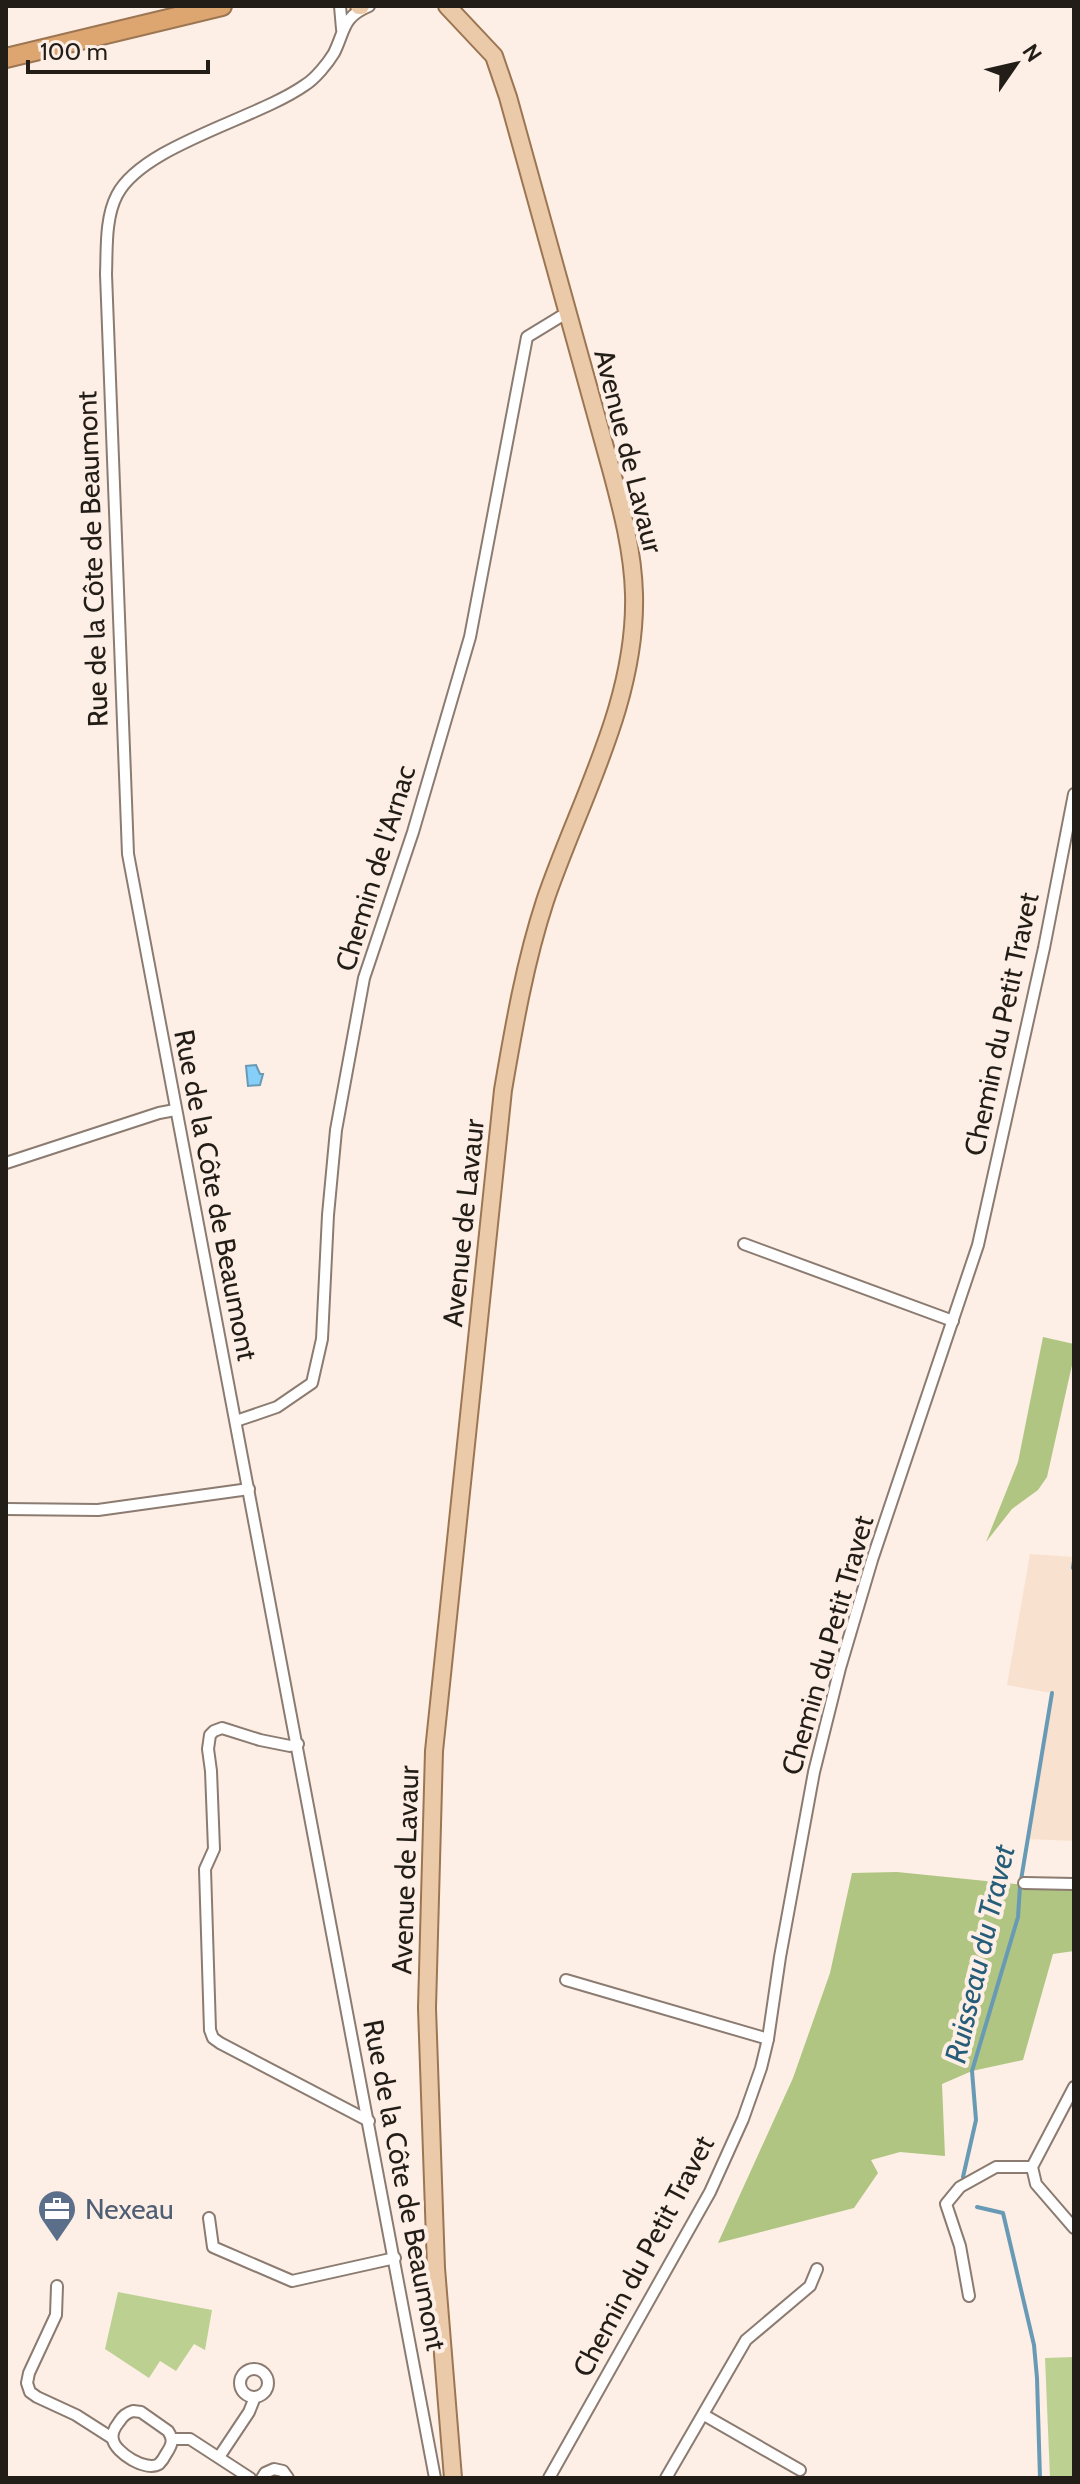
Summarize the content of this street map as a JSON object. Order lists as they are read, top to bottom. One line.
{"streets":{"main road":["Avenue de Lavaur"],"street":["Rue de la Côte de Beaumont","Chemin de l'Arnac","Chemin du Petit Travet"]},"crossings":[["Avenue de Lavaur","Chemin de l'Arnac"],["Rue de la Côte de Beaumont","Chemin de l'Arnac"]],"water":["Ruisseau du Travet"],"places":{"office":["Nexeau"]},"scale_bar":"100 m","north":"top right"}
